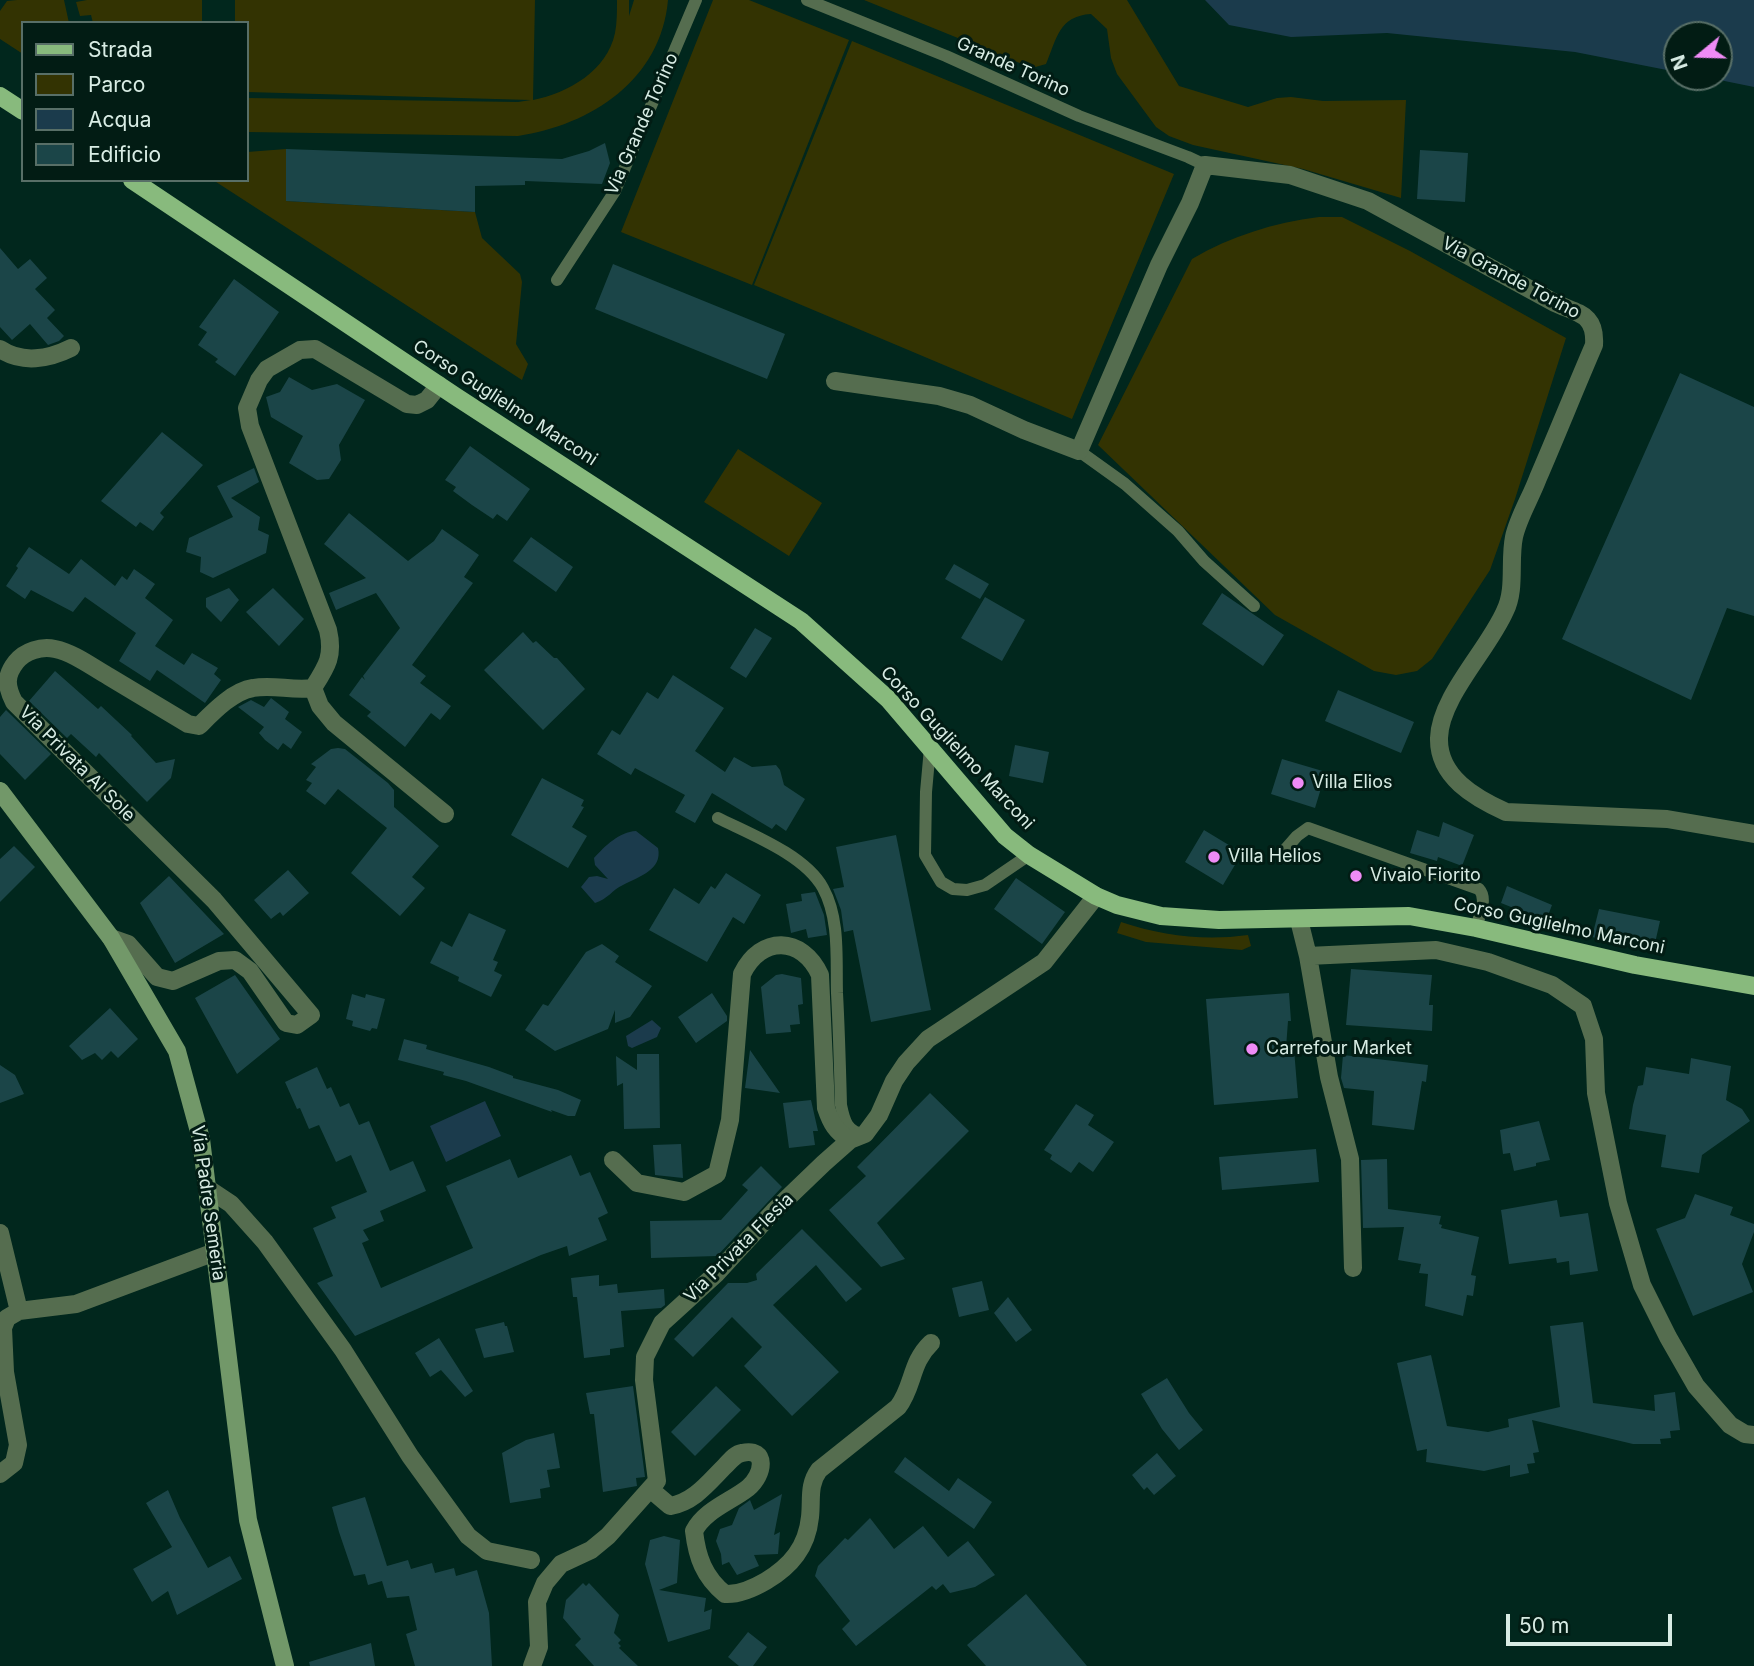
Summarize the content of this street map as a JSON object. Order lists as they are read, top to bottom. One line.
{"streets":{"main road":["Corso Guglielmo Marconi","Via Padre Semeria"],"street":["Via Grande Torino","Via Privata Al Sole","Via Privata Flesia"],"lane":["Grande Torino"]},"crossings":[["Grande Torino","Via Grande Torino"],["Corso Guglielmo Marconi","Via Privata Flesia"],["Via Privata Al Sole","Via Padre Semeria"]],"places":["Villa Elios","Villa Helios","Vivaio Fiorito","Carrefour Market"],"legend":["Strada","Parco","Acqua","Edificio"],"scale_bar":"50 m","north":"left"}
